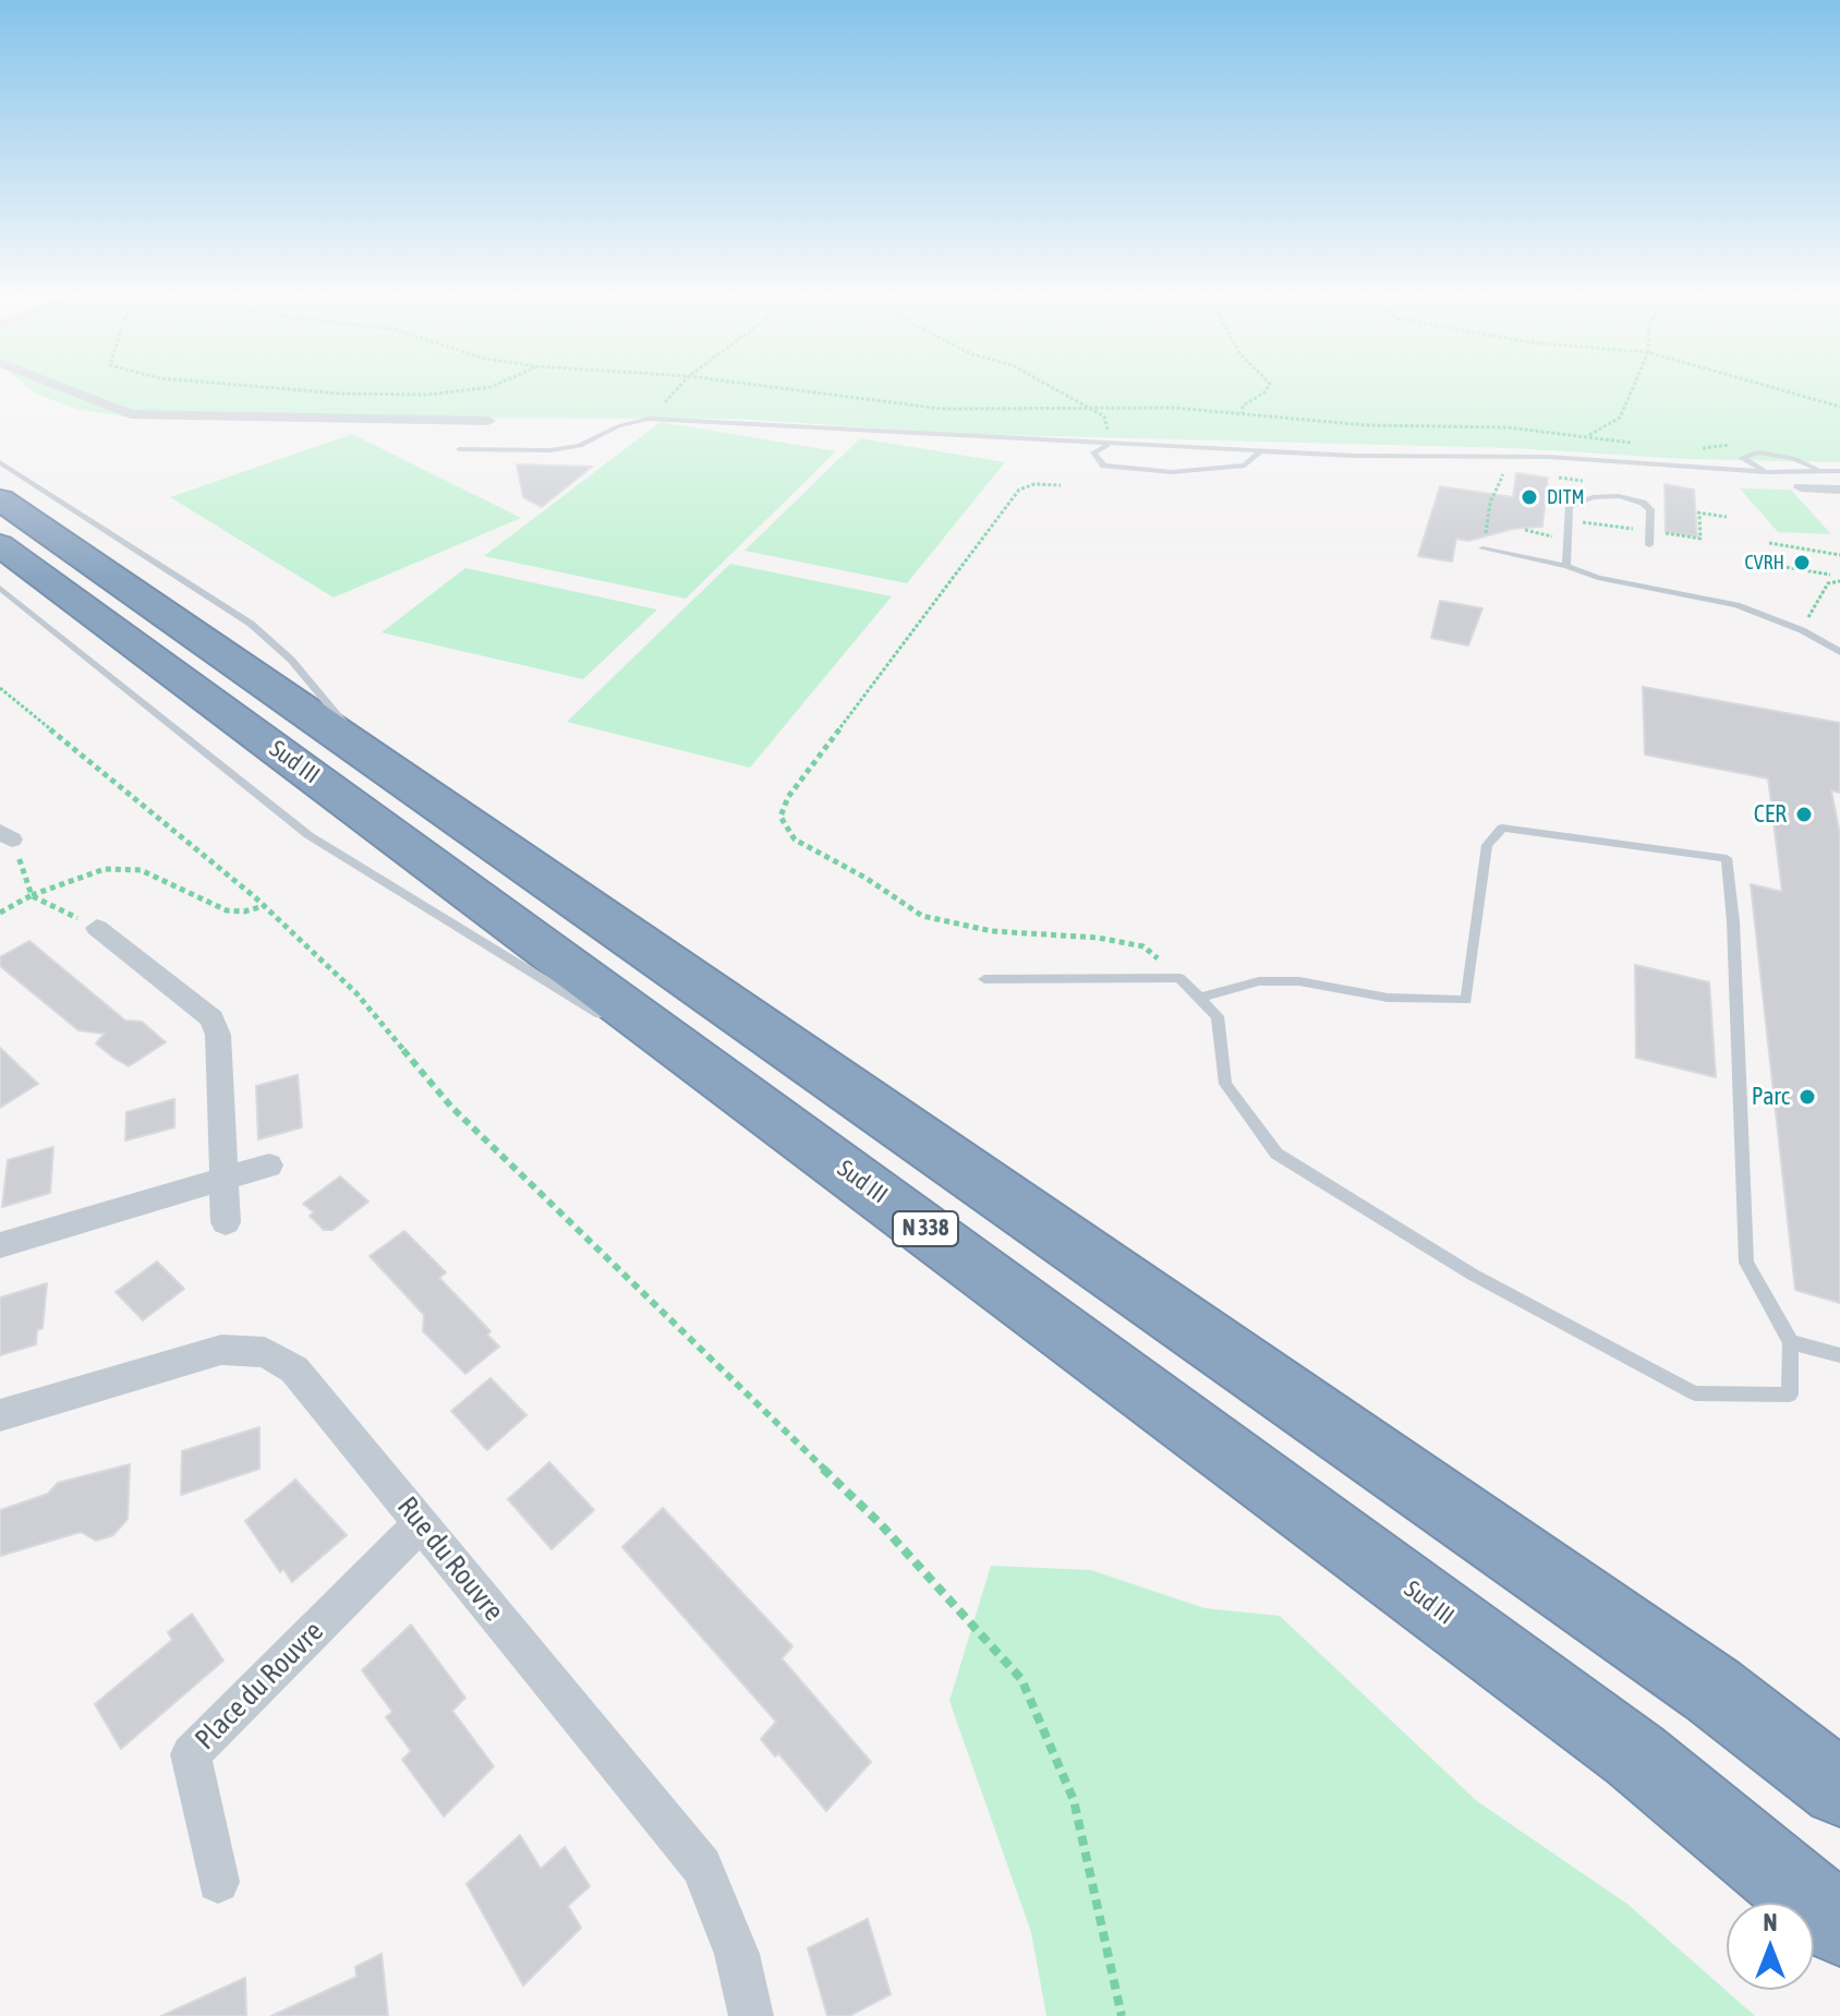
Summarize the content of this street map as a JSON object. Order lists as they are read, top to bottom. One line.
{"streets":{"highway":["Sud III","N 338"],"street":["Rue du Rouvre","Place du Rouvre"]},"crossings":[["Rue du Rouvre","Place du Rouvre"]],"places":["DITM","CVRH","CER","Parc"],"north":"top"}
